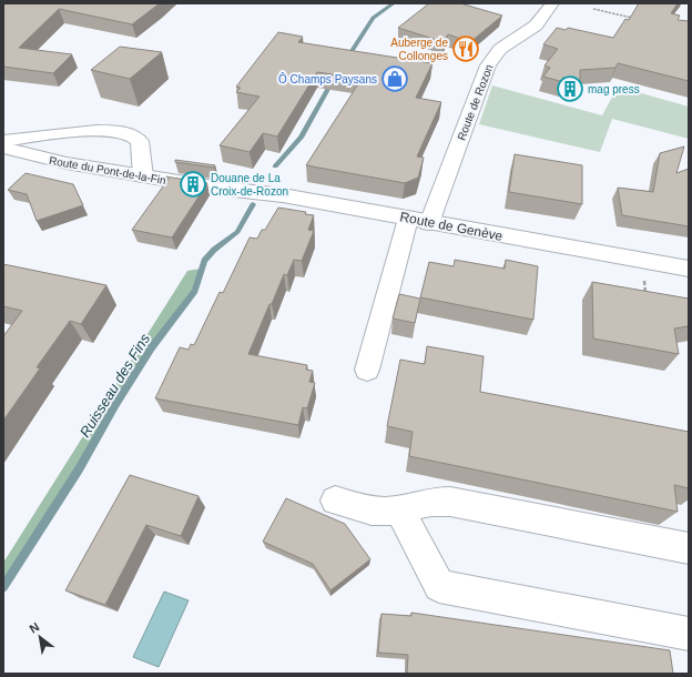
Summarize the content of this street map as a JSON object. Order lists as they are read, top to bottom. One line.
{"streets":{"street":["Route de Rozon","Route du Pont-de-la-Fin","Route de Genève"]},"crossings":[["Route de Rozon","Route de Genève"],["Route du Pont-de-la-Fin","Route de Genève"]],"water":["Ruisseau des Fins"],"places":{"restaurant":["Auberge de Collonges"],"shop":["Ô Champs Paysans"],"building":["mag press","Douane de La Croix-de-Rozon"]},"north":"top left"}
